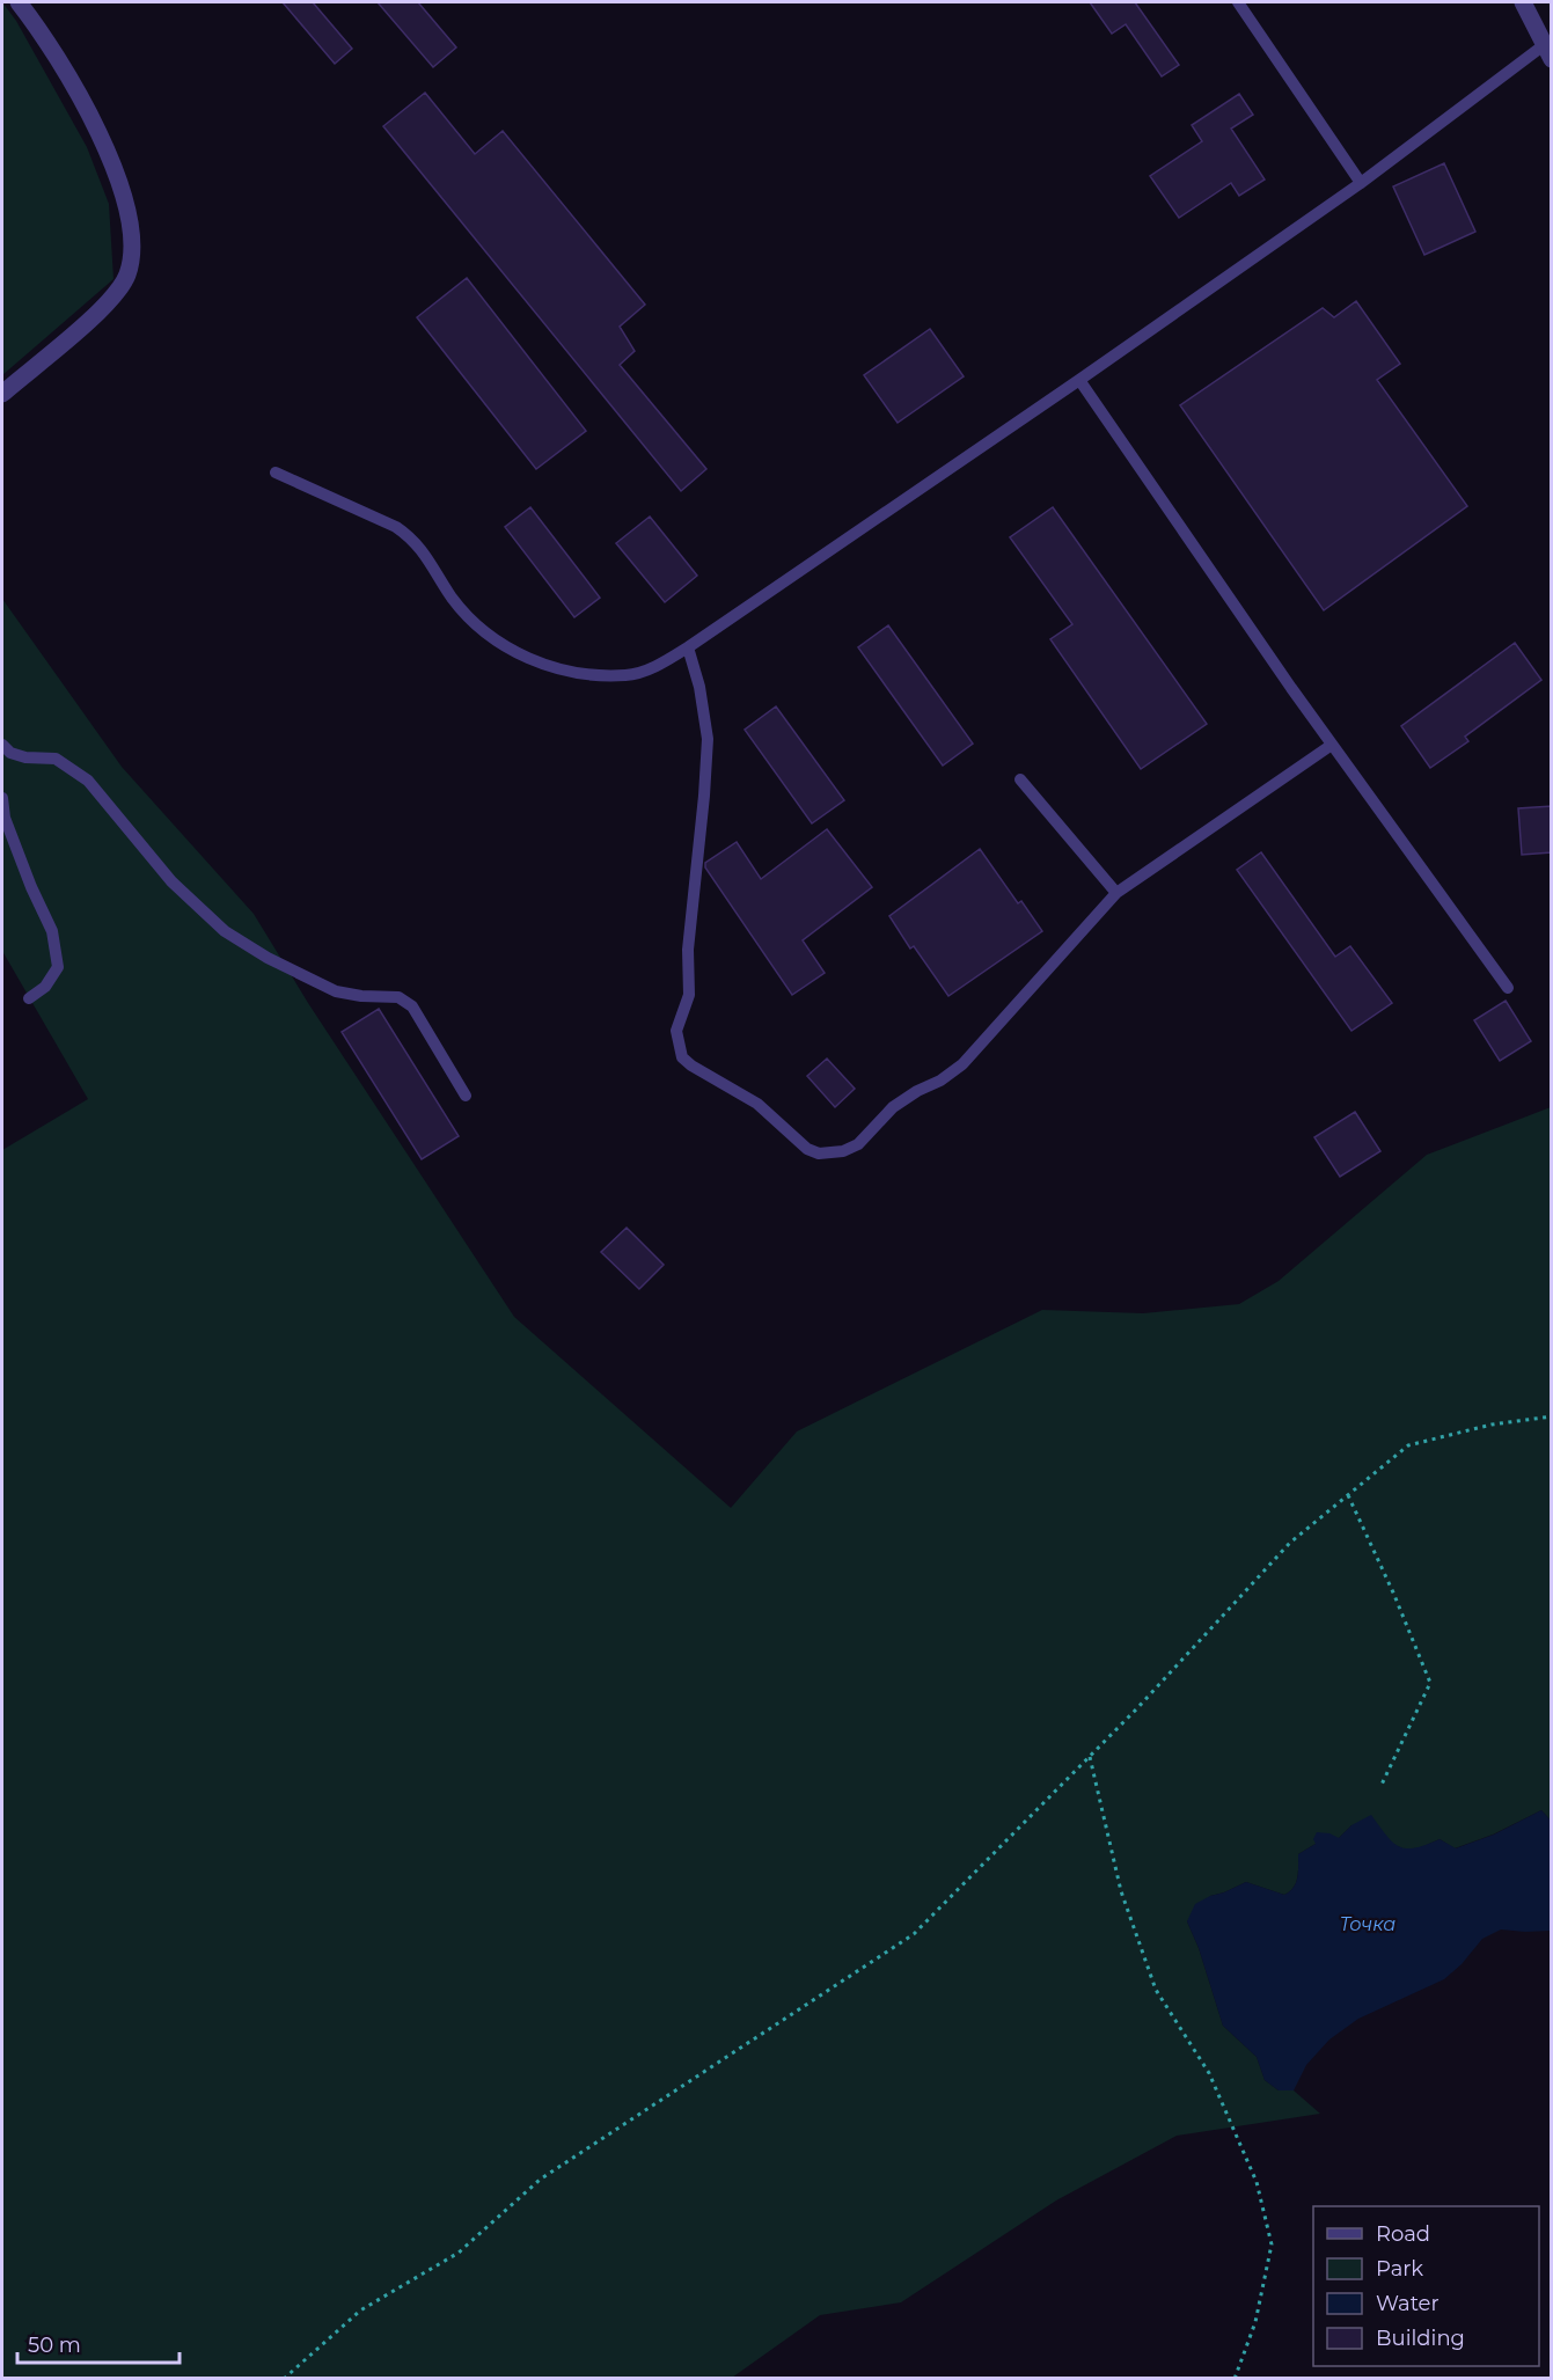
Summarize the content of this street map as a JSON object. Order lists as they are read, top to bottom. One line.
{"water":["Точка"],"legend":["Road","Park","Water","Building"],"scale_bar":"50 m"}
